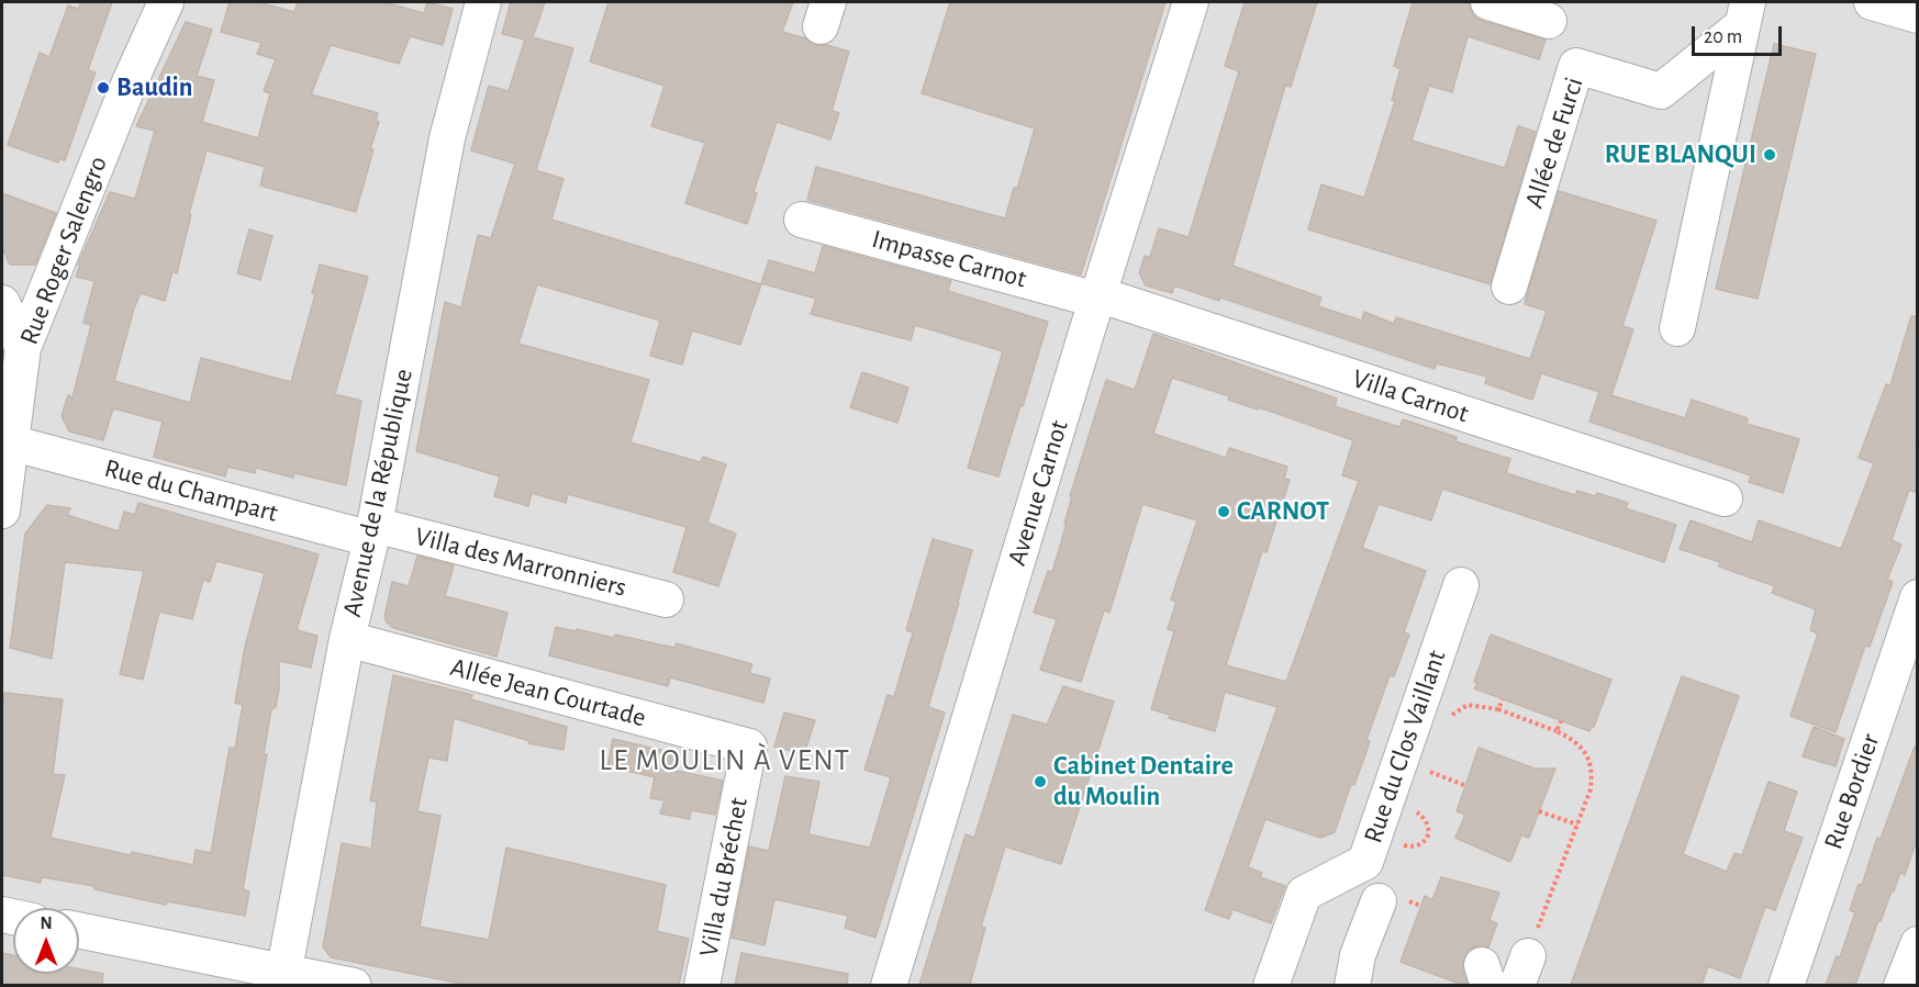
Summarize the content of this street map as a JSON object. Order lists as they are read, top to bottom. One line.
{"streets":{"street":["Allée de Furci","Rue Roger Salengro","Impasse Carnot","Villa Carnot","Rue du Champart","Avenue de la République","Avenue Carnot","Villa des Marronniers","Allée Jean Courtade","Rue du Clos Vaillant","Rue Bordier","Villa du Bréchet"]},"crossings":[["Rue Roger Salengro","Rue du Champart"],["Impasse Carnot","Villa Carnot"],["Impasse Carnot","Avenue Carnot"],["Villa Carnot","Avenue Carnot"],["Rue du Champart","Avenue de la République"],["Rue du Champart","Villa des Marronniers"],["Avenue de la République","Villa des Marronniers"],["Avenue de la République","Allée Jean Courtade"],["Allée Jean Courtade","Villa du Bréchet"]],"districts":["LE MOULIN À VENT"],"places":["Baudin","RUE BLANQUI","CARNOT","Cabinet Dentaire du Moulin"],"scale_bar":"20 m","north":"top"}
